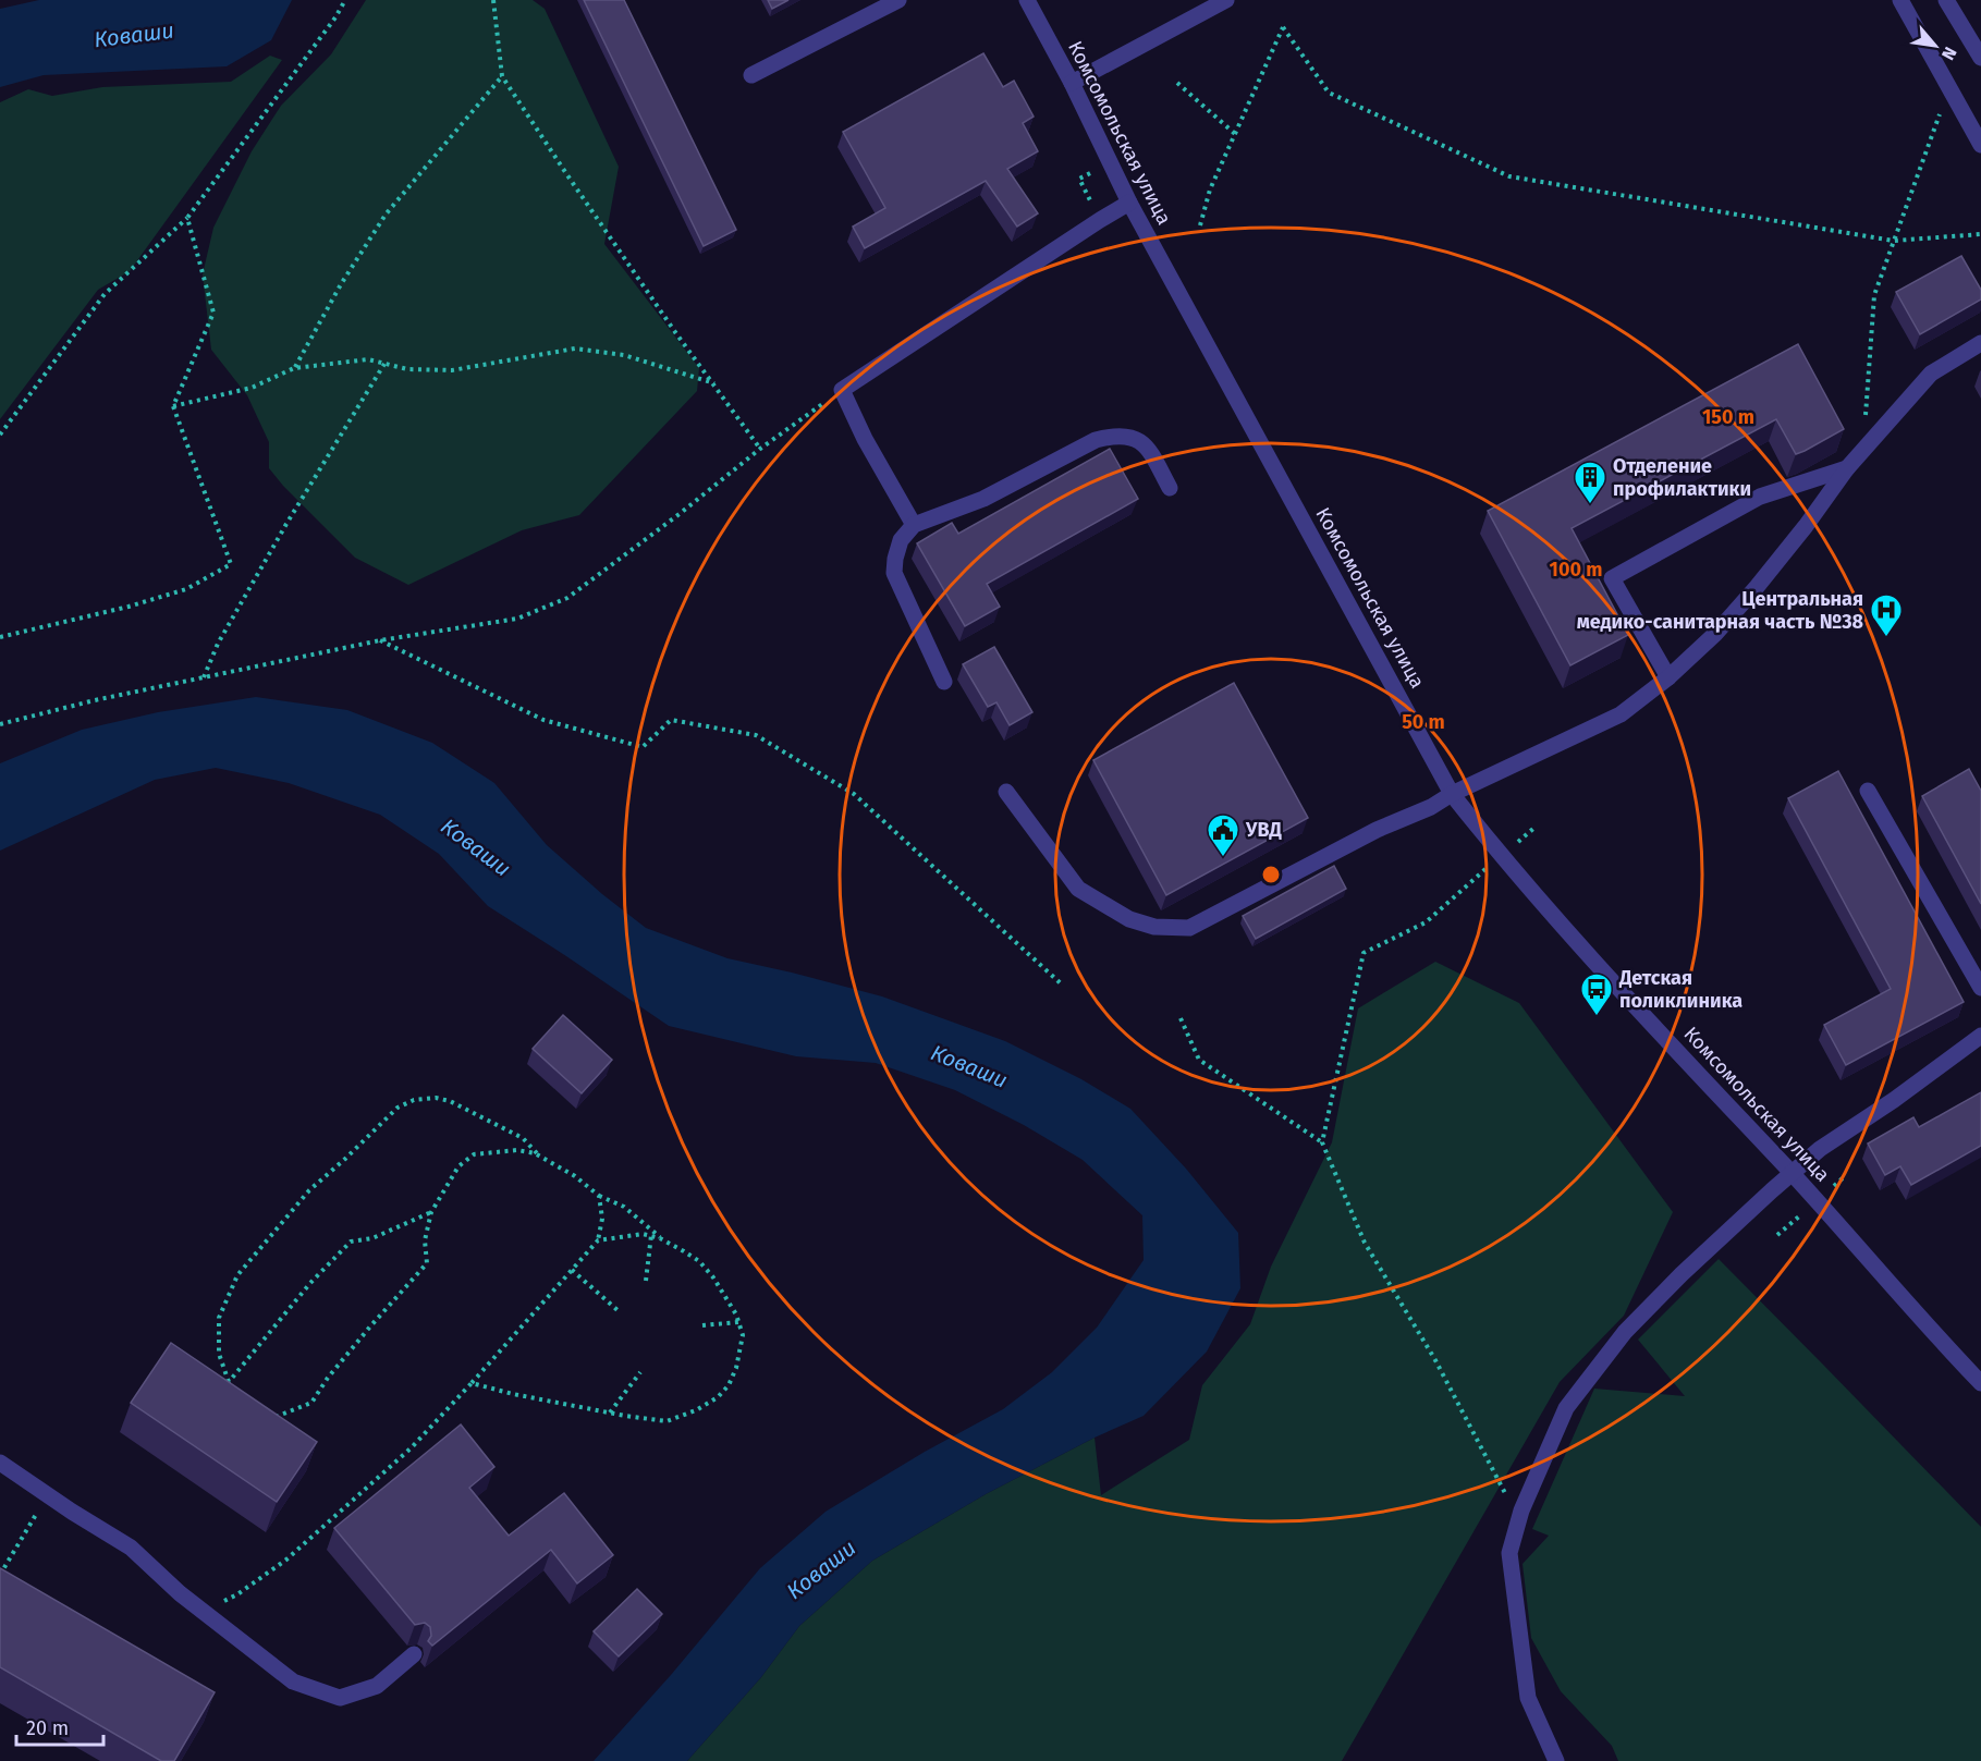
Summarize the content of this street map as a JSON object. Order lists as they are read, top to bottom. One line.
{"streets":{"street":["Комсомольская улица"]},"water":["Коваши"],"places":{"building":["Отделение профилактики"],"hospital":["Центральная медико-санитарная часть №38"],"public building":["УВД"],"bus stop":["Детская поликлиника"]},"scale_bar":"20 m","north":"bottom right","rings":["150 m","100 m","50 m"]}
